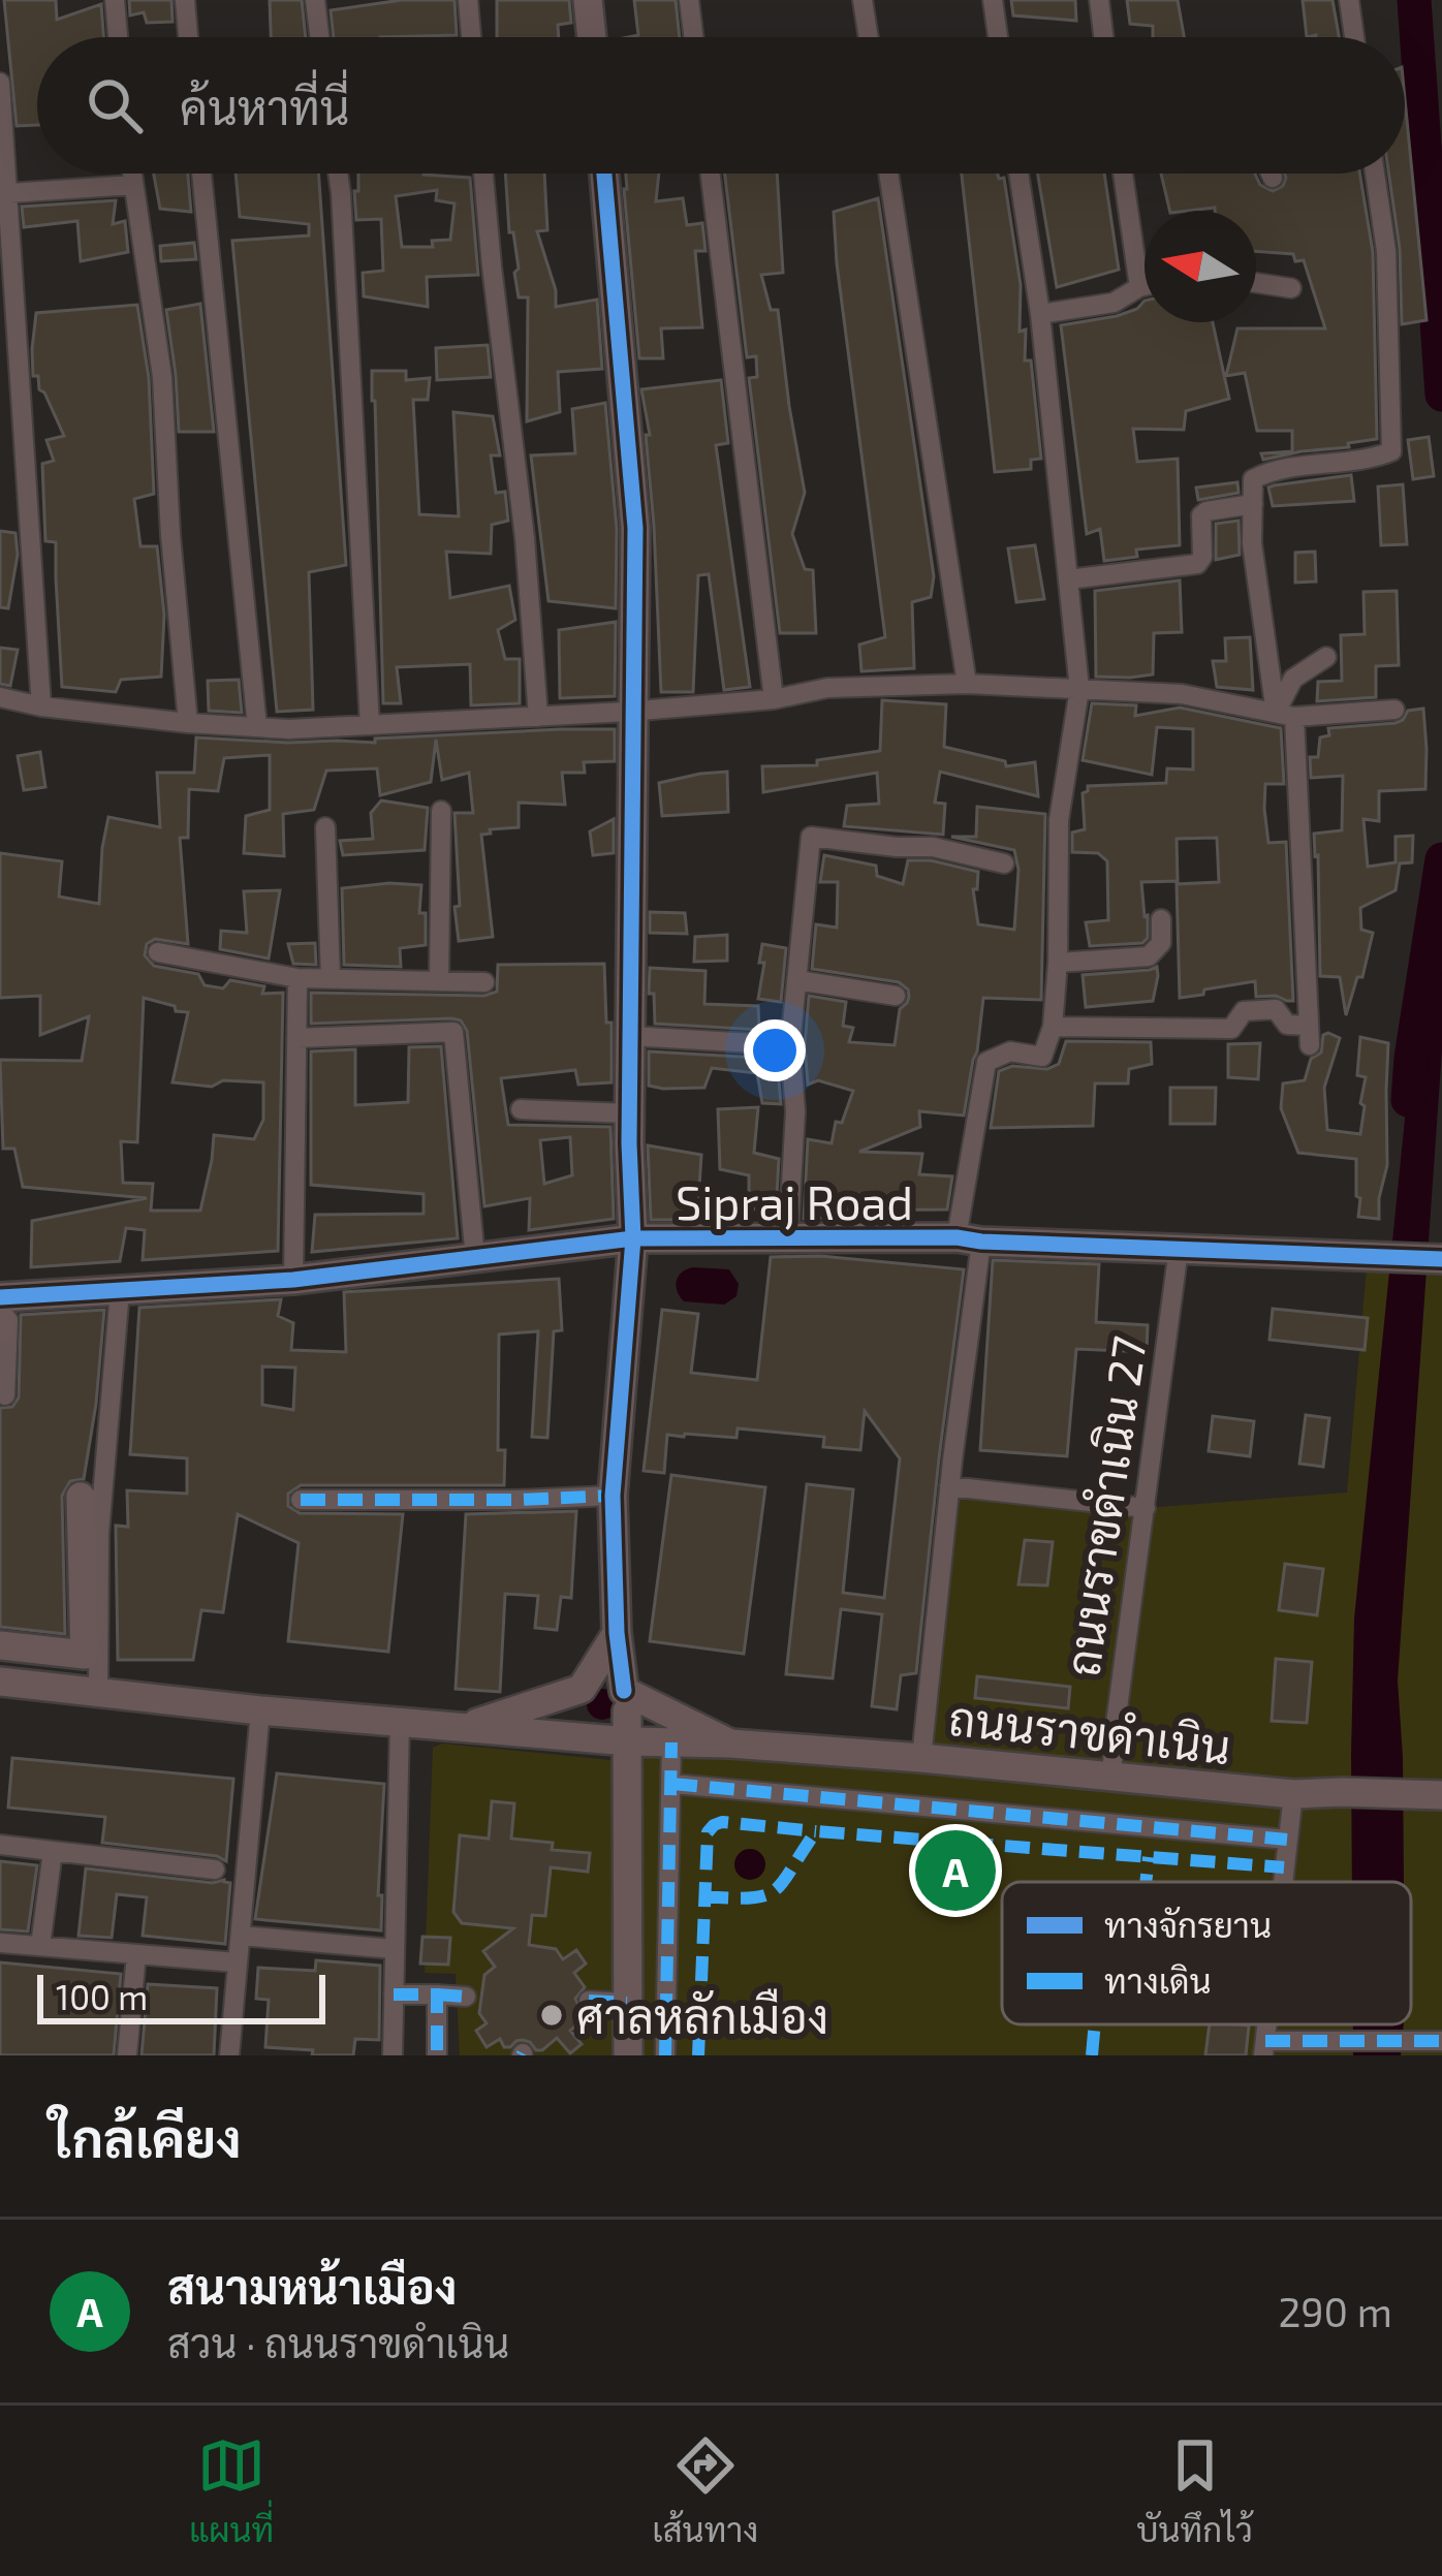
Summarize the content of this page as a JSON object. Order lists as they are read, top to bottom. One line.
{"streets":{"street":["Sipraj Road","ถนนราขดำเนิน 27","ถนนราขดำเนิน"]},"crossings":[["Sipraj Road","ถนนราขดำเนิน 27"],["ถนนราขดำเนิน 27","ถนนราขดำเนิน"]],"places":["ศาลหลักเมือง"],"legend":["ทางจักรยาน","ทางเดิน"],"scale_bar":"100 m","north":"left","page":{"search":"ค้นหาที่นี่","pins":"A","scale":"100 m","heading":"ใกล้เคียง","list":[{"mark":"A","name":"สนามหน้าเมือง","note":"สวน · ถนนราขดำเนิน","value":"290 m"}],"nav":["แผนที่","เส้นทาง","บันทึกไว้"]}}
